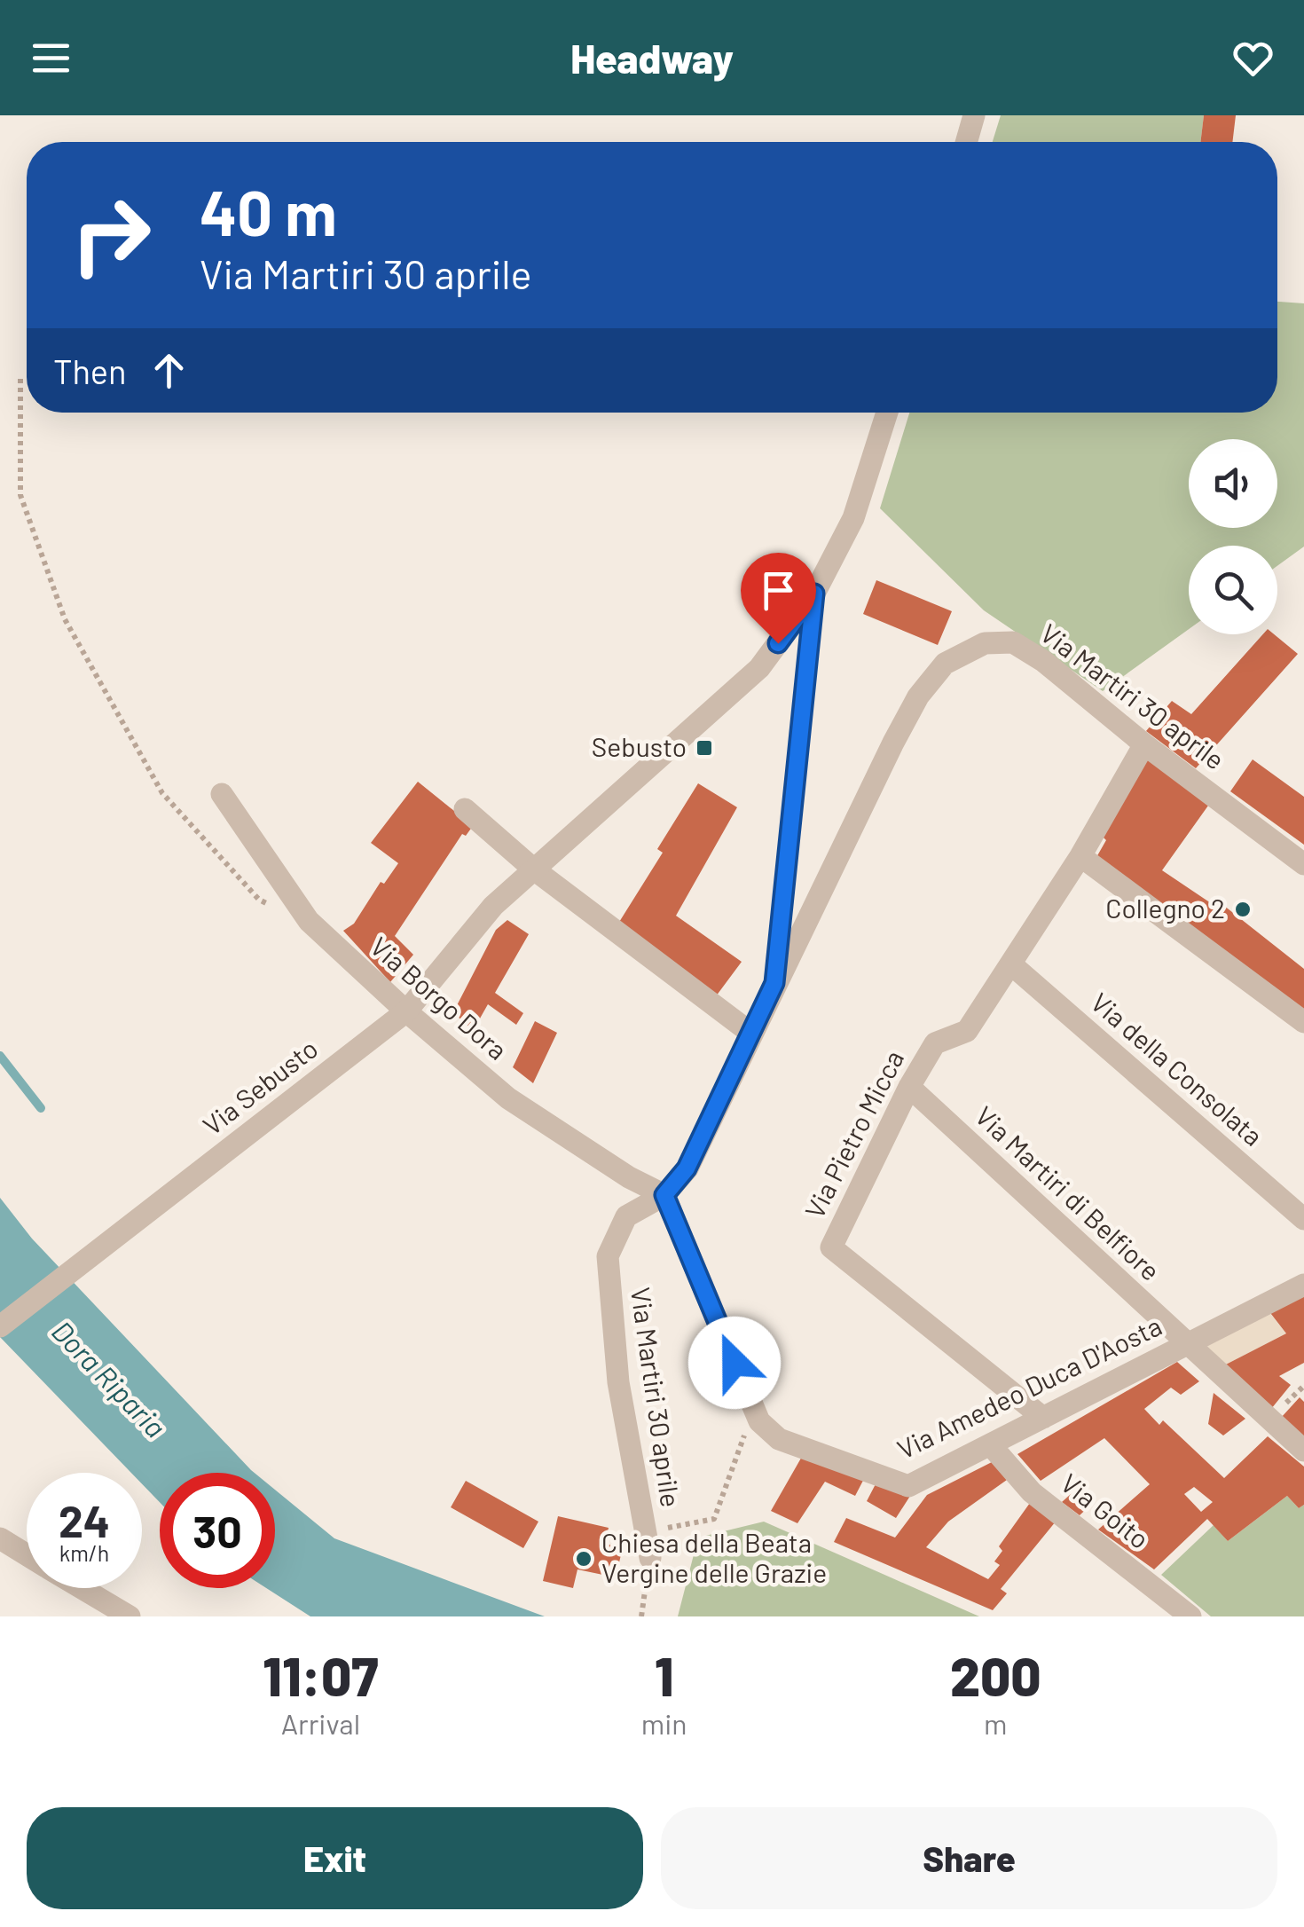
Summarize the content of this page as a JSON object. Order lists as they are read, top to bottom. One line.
{"streets":{"street":["Via Martiri 30 aprile","Via Borgo Dora","Via della Consolata","Via Sebusto","Via Pietro Micca","Via Martiri di Belfiore","Via Amedeo Duca D'Aosta","Via Goito"]},"crossings":[["Via Martiri 30 aprile","Via Borgo Dora"],["Via Martiri 30 aprile","Via Sebusto"],["Via Martiri 30 aprile","Via Pietro Micca"],["Via Borgo Dora","Via Sebusto"],["Via della Consolata","Via Pietro Micca"],["Via Pietro Micca","Via Martiri di Belfiore"],["Via Pietro Micca","Via Amedeo Duca D'Aosta"],["Via Martiri di Belfiore","Via Amedeo Duca D'Aosta"],["Via Amedeo Duca D'Aosta","Via Goito"]],"water":["Dora Riparia"],"places":{"transit":["Sebusto"],"other":["Collegno 2","Chiesa della Beata Vergine delle Grazie"]},"page":{"header":"Headway","turn":["40 m","Via Martiri 30 aprile"],"then":"Then","speed":"24 km/h","limit":"30","eta":["11:07","Arrival","1","min","200","m"],"buttons":["Exit","Share"]}}
